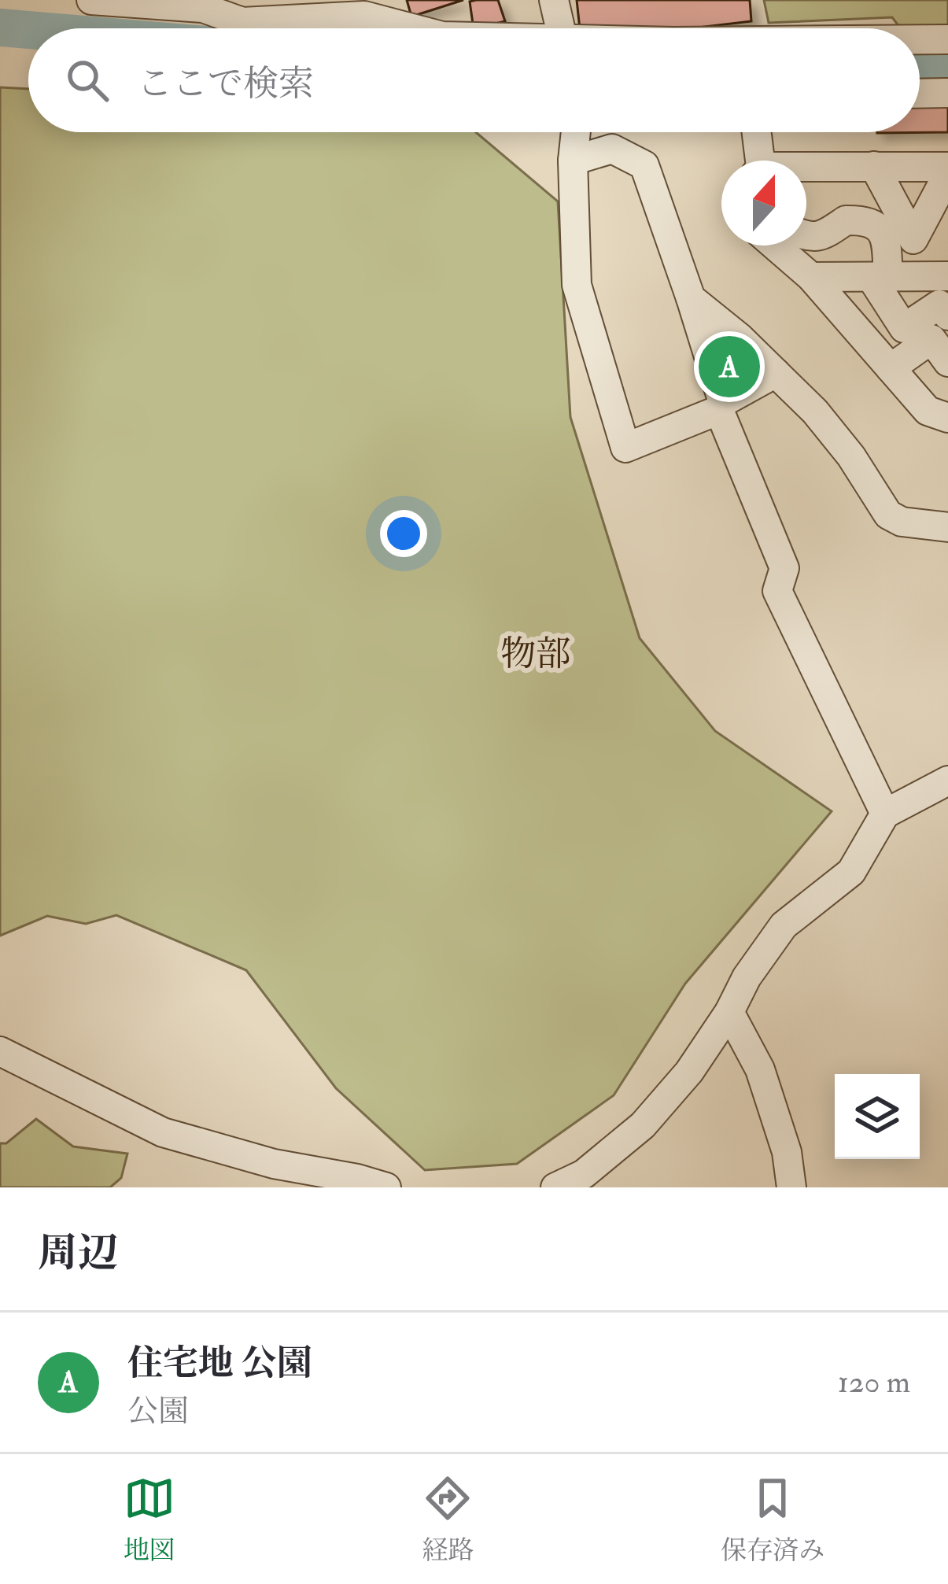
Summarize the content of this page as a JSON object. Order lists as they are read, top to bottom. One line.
{"districts":["物部"],"north":"top","page":{"search":"ここで検索","pins":"A","heading":"周辺","list":[{"mark":"A","name":"住宅地 公園","note":"公園","value":"120 m"}],"nav":["地図","経路","保存済み"]}}
